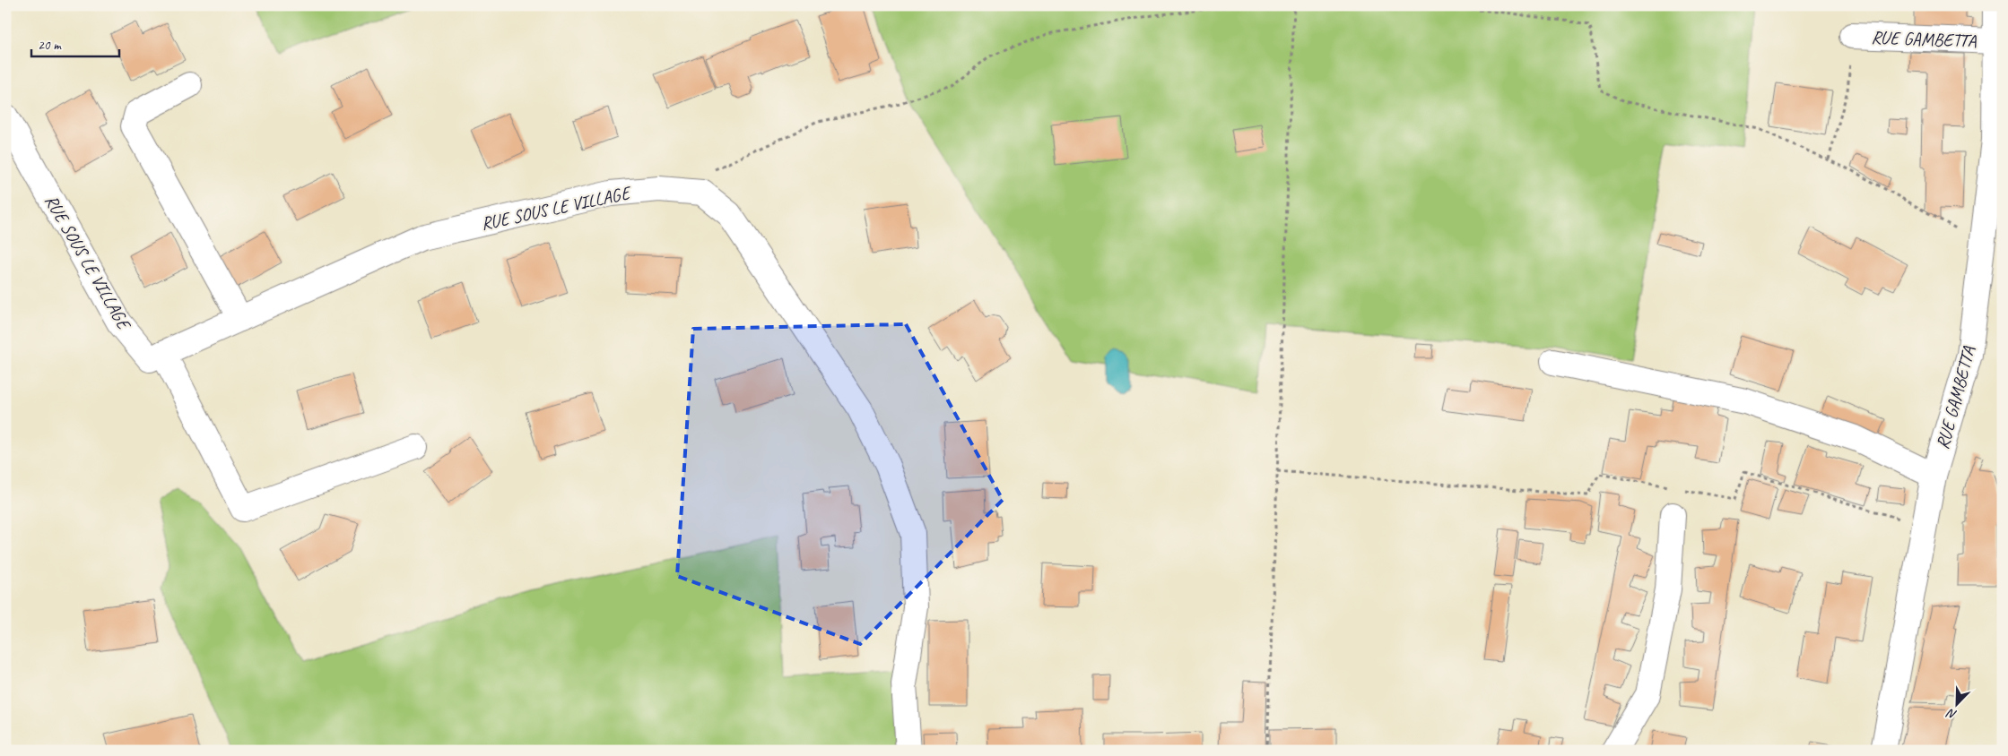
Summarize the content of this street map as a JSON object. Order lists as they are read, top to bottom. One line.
{"streets":{"street":["RUE GAMBETTA","RUE SOUS LE VILLAGE"]},"scale_bar":"20 m","north":"bottom left"}
